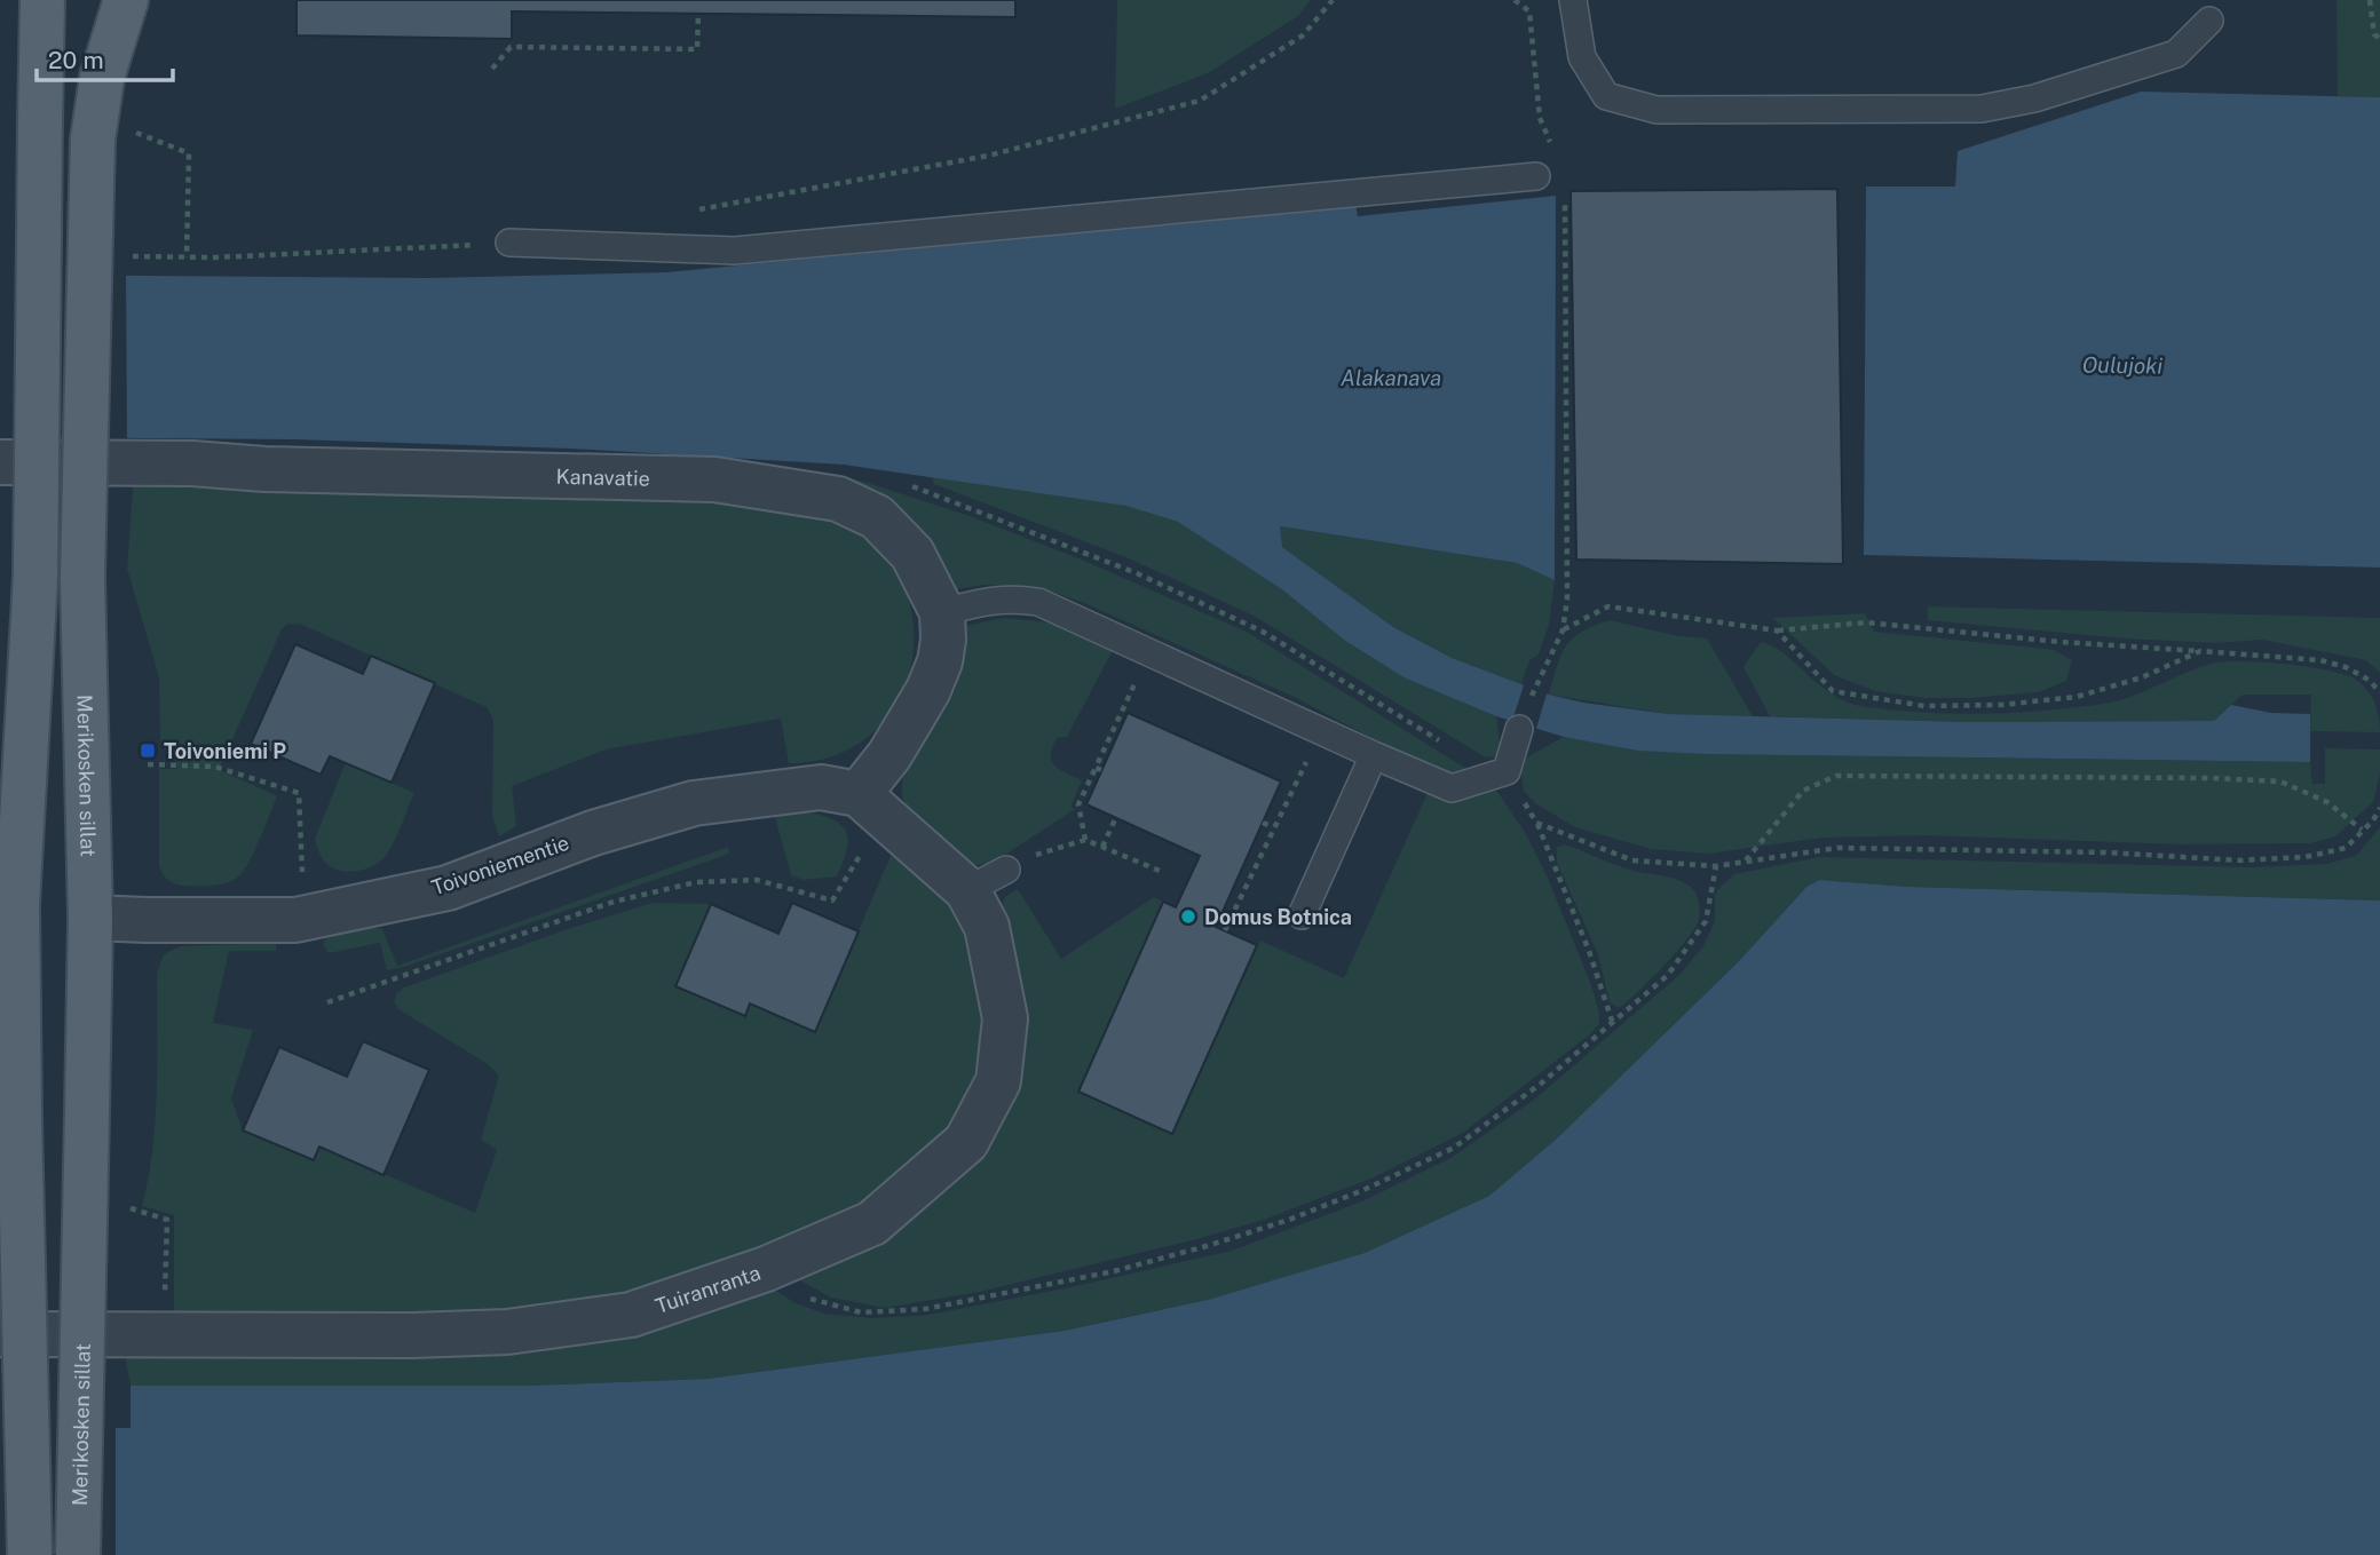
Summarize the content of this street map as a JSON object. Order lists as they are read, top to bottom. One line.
{"streets":{"main road":["Merikosken sillat"],"street":["Kanavatie","Toivoniementie","Tuiranranta"]},"crossings":[["Kanavatie","Toivoniementie"],["Kanavatie","Tuiranranta"],["Merikosken sillat","Toivoniementie"],["Toivoniementie","Tuiranranta"]],"water":["Oulujoki","Alakanava"],"places":{"transit":["Toivoniemi P"],"other":["Domus Botnica"]},"scale_bar":"20 m"}
